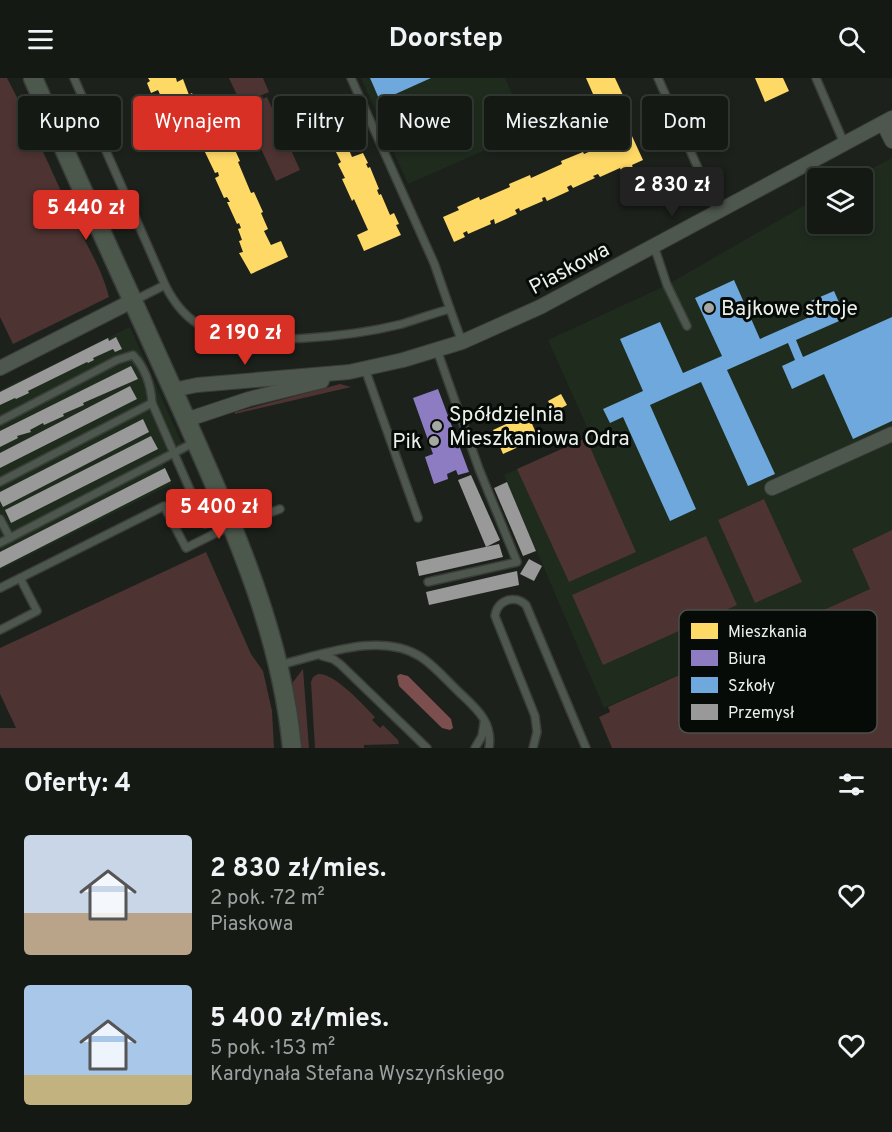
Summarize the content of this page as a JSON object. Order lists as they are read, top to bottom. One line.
{"streets":{"street":["Piaskowa"]},"places":["Bajkowe stroje","Spółdzielnia Mieszkaniowa Odra","Pik"],"legend":["Mieszkania","Biura","Szkoły","Przemysł"],"page":{"header":"Doorstep","chip":["Kupno","Wynajem","Filtry","Nowe","Mieszkanie","Dom"],"price":["2 830 zł","5 440 zł","2 190 zł","5 400 zł"],"heading":"Oferty: 4","list":[{"name":"2 830 zł/mies.","note":"2 pok. · 72 m² · Piaskowa"},{"name":"5 400 zł/mies.","note":"5 pok. · 153 m² · Kardynała Stefana Wyszyńskiego"}]}}
